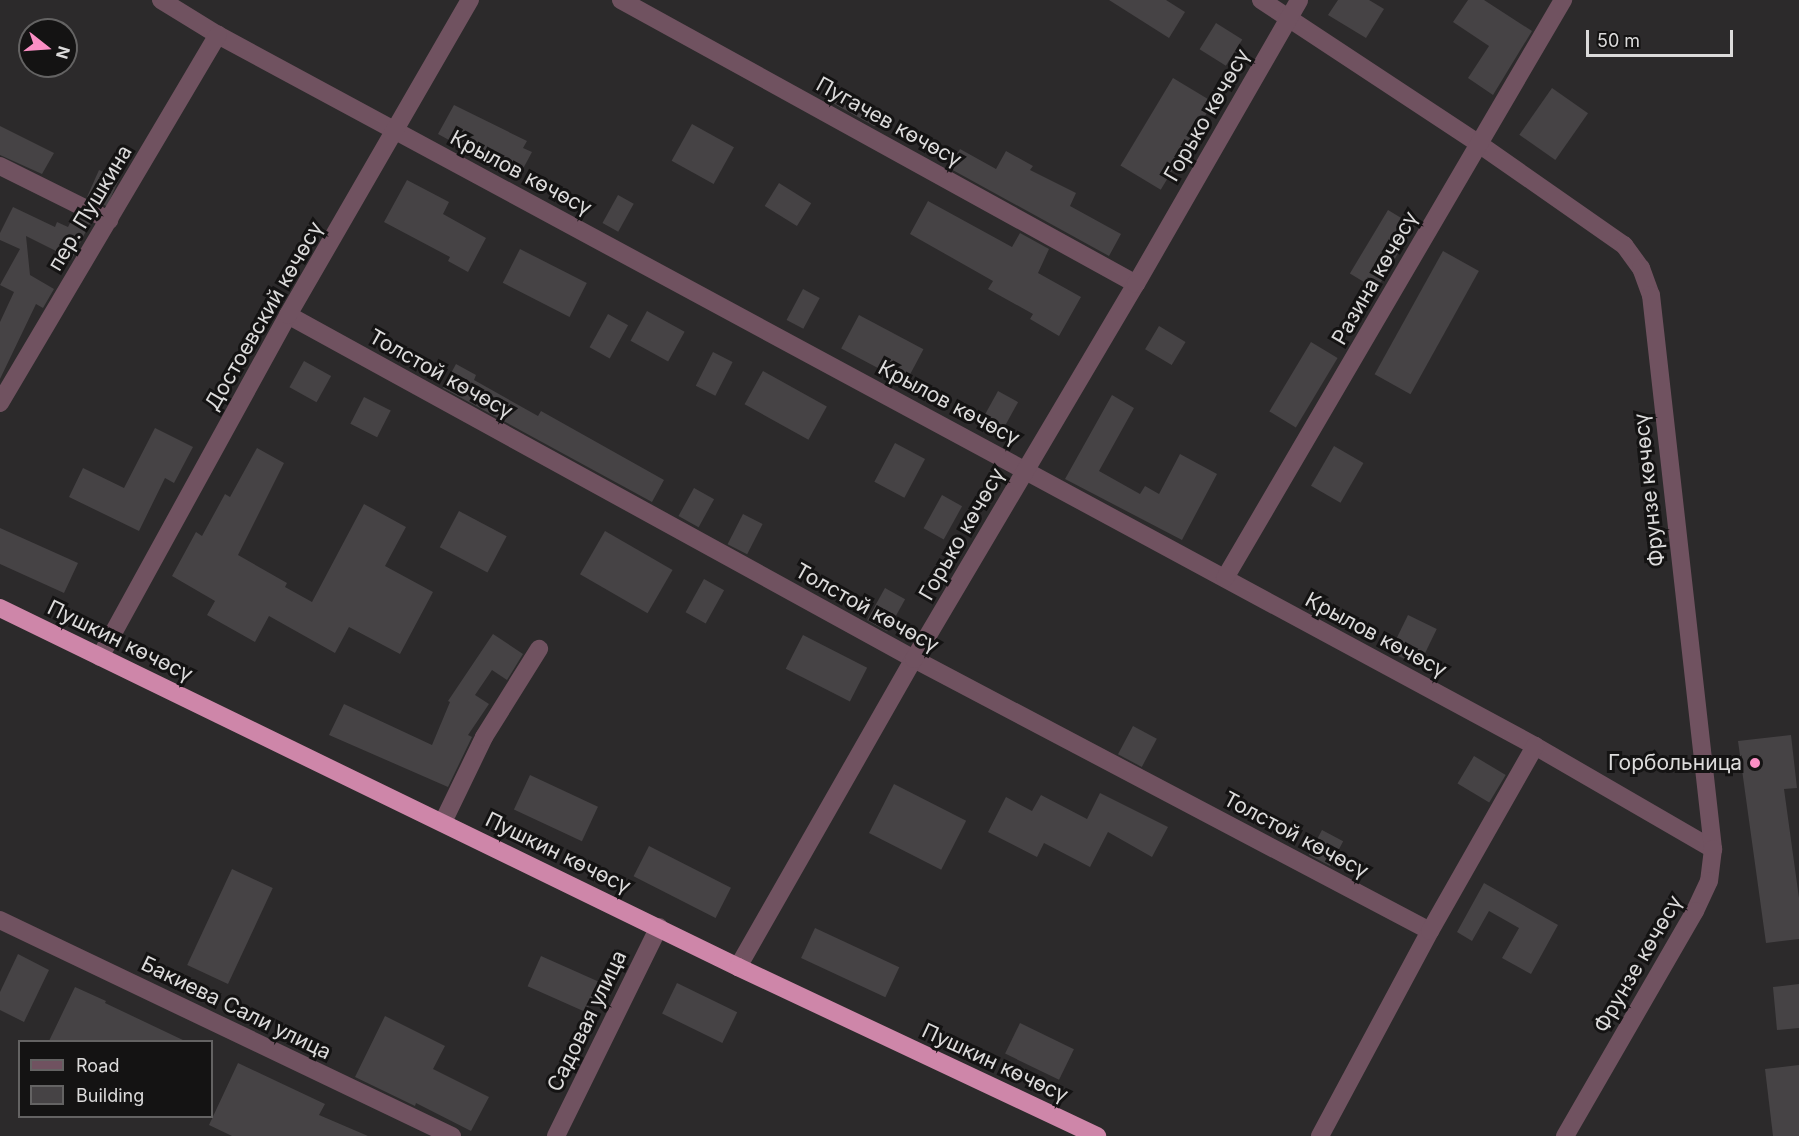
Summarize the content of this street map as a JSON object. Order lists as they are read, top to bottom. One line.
{"streets":{"highway":["Пушкин көчөсү"],"street":["Горько көчөсү","Пугачев көчөсү","Крылов көчөсү","пер. Пушкина","Разина көчөсү","Достоевский көчөсү","Толстой көчөсү","Фрунзе көчөсү","Бакиева Сали улица","Садовая улица"]},"crossings":[["Горько көчөсү","Пугачев көчөсү"],["Горько көчөсү","Крылов көчөсү"],["Горько көчөсү","Толстой көчөсү"],["Горько көчөсү","Фрунзе көчөсү"],["Горько көчөсү","Пушкин көчөсү"],["Крылов көчөсү","пер. Пушкина"],["Крылов көчөсү","Разина көчөсү"],["Крылов көчөсү","Достоевский көчөсү"],["Крылов көчөсү","Фрунзе көчөсү"],["Разина көчөсү","Фрунзе көчөсү"],["Достоевский көчөсү","Толстой көчөсү"],["Достоевский көчөсү","Пушкин көчөсү"],["Пушкин көчөсү","Садовая улица"]],"places":["Горбольница"],"legend":["Road","Building"],"scale_bar":"50 m","north":"right"}
